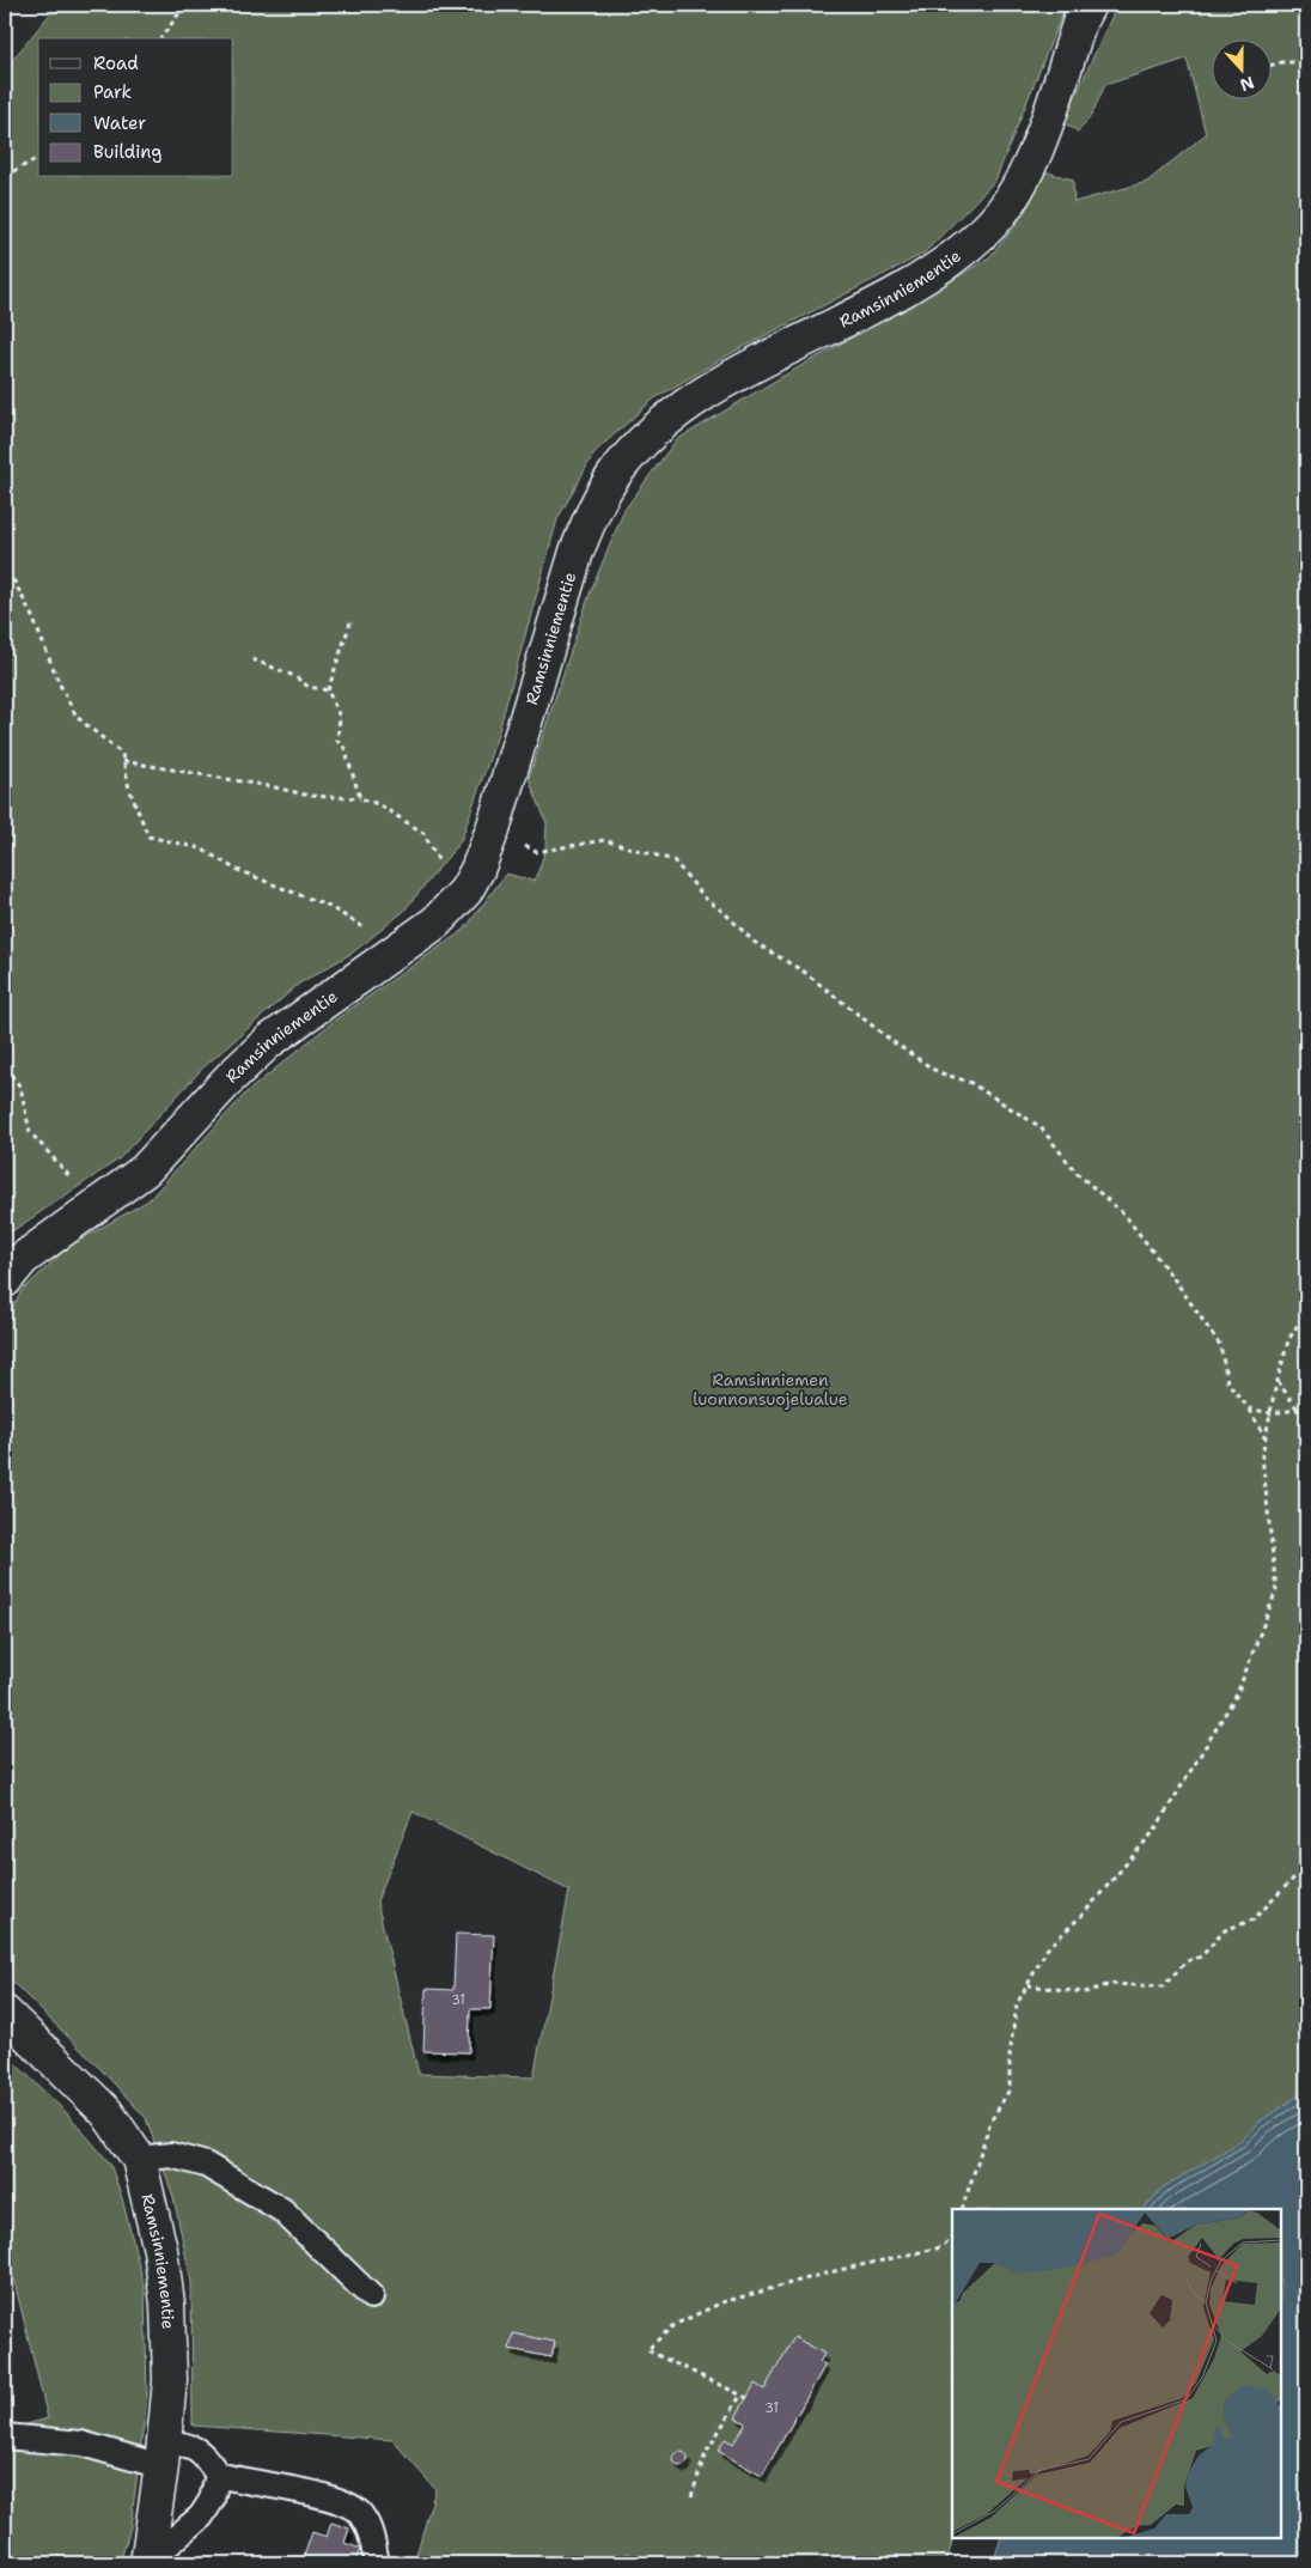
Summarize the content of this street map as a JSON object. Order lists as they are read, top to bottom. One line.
{"streets":{"street":["Ramsinniementie"]},"parks":["Ramsinniemen luonnonsuojelualue"],"house_numbers":["31","31"],"legend":["Road","Park","Water","Building"],"north":"bottom"}
